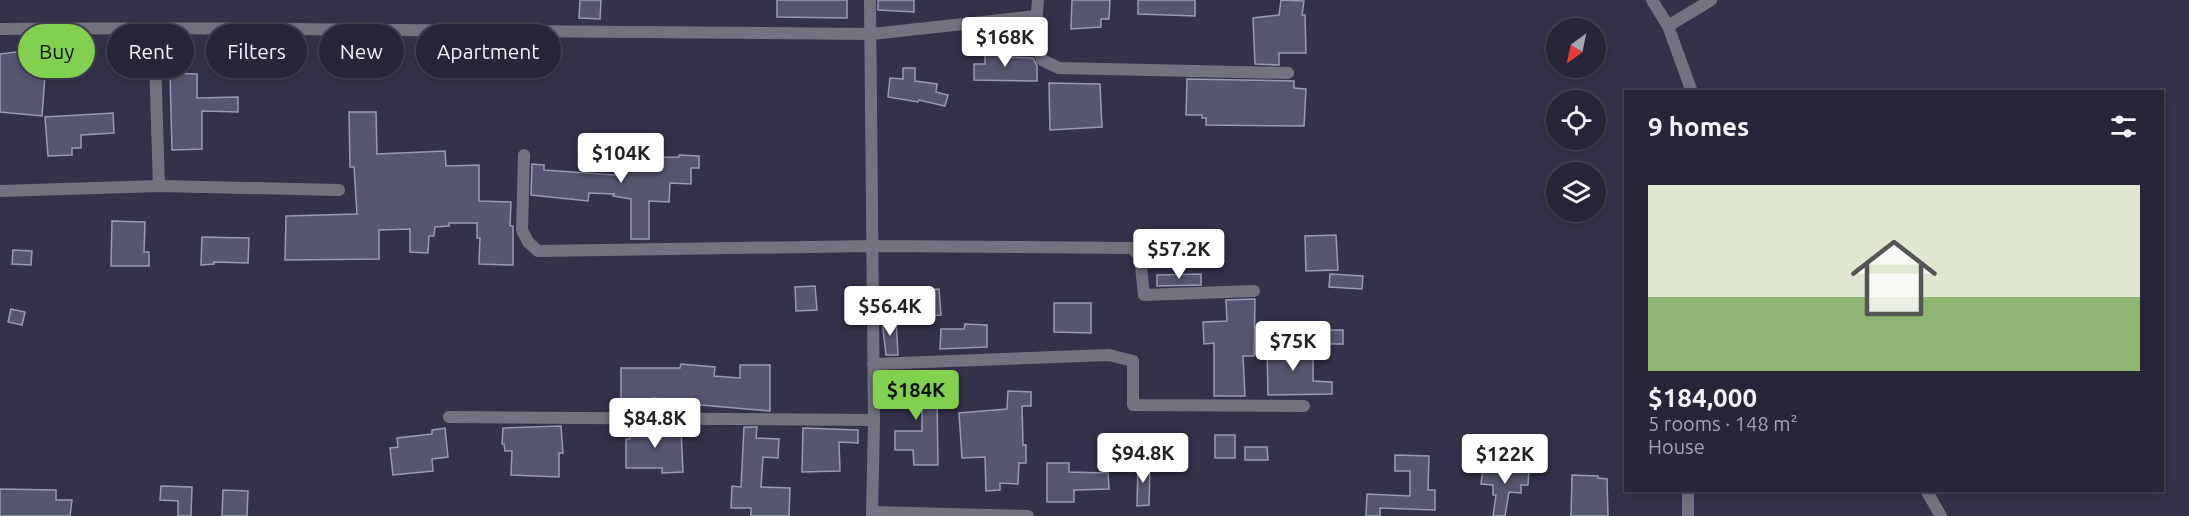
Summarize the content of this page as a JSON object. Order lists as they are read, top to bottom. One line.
{"north":"bottom left","page":{"price":["$168K","$104K","$57.2K","$56.4K","$75K","$184K","$84.8K","$94.8K","$122K"],"chip":["Buy","Rent","Filters","New","Apartment"],"heading":"9 homes","list":[{"name":"$184,000","note":"5 rooms · 148 m² · House"}]}}
